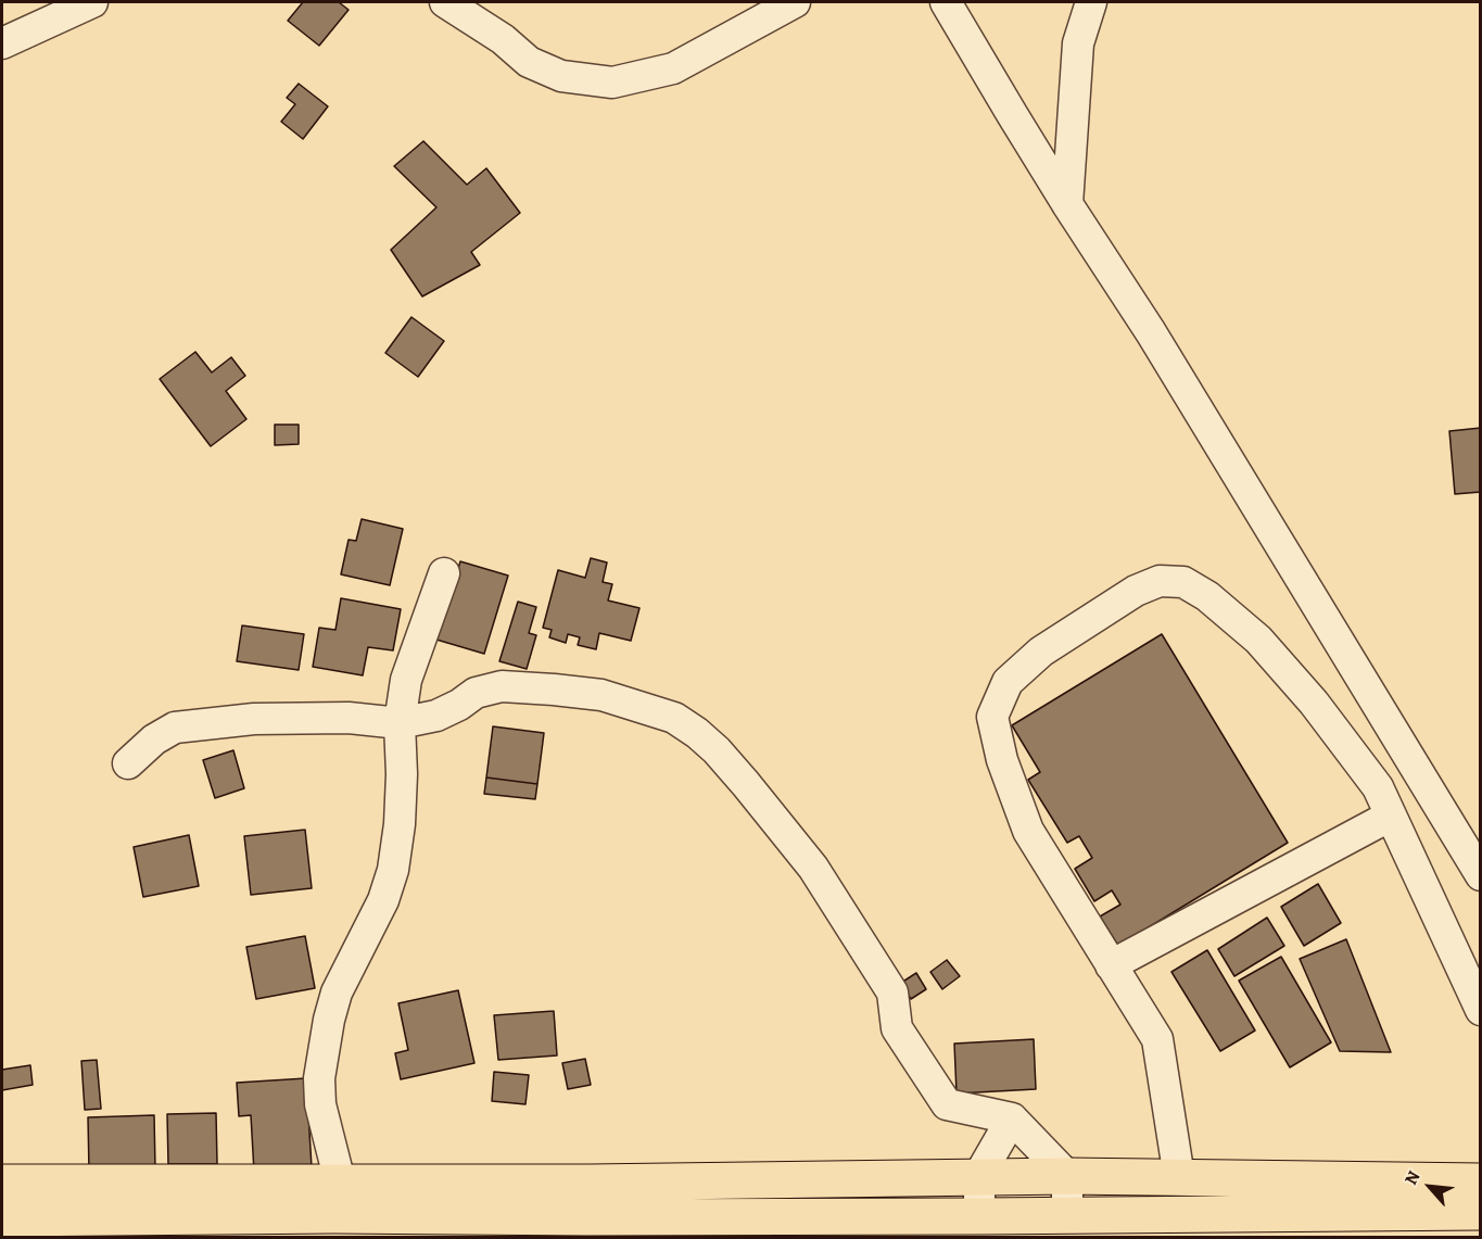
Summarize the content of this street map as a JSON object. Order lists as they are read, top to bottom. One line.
{"north":"top left"}
